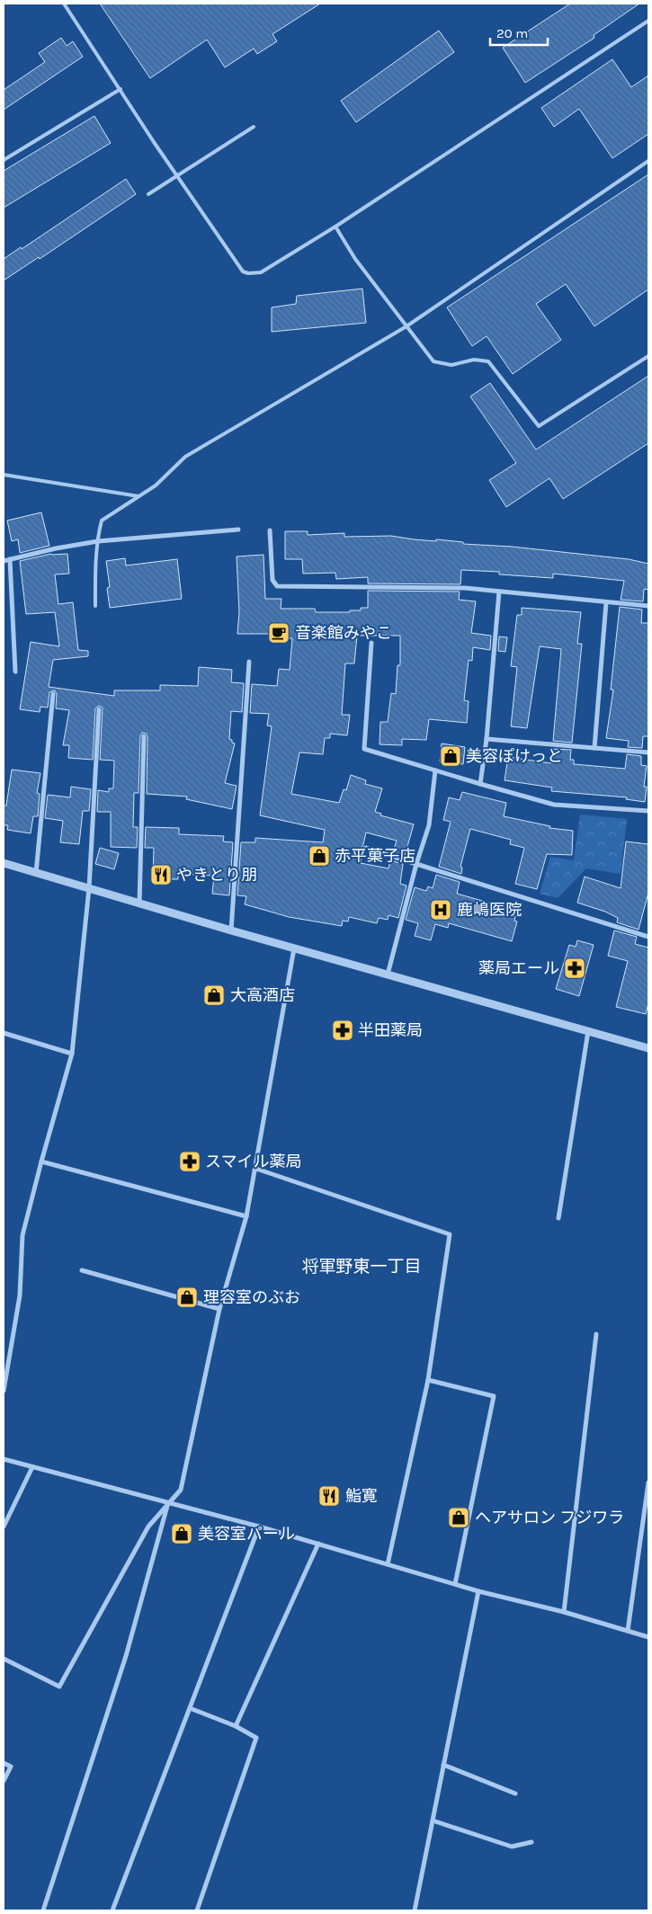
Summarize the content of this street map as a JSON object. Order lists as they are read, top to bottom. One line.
{"districts":["将軍野東一丁目"],"places":{"cafe":["音楽館みやこ"],"shop":["美容ぽけっと","赤平菓子店","大高酒店","理容室のぶお","ヘアサロン フジワラ","美容室パール"],"restaurant":["やきとり朋","鮨寛"],"hospital":["鹿嶋医院"],"pharmacy":["薬局エール","半田薬局","スマイル薬局"]},"scale_bar":"20 m"}
